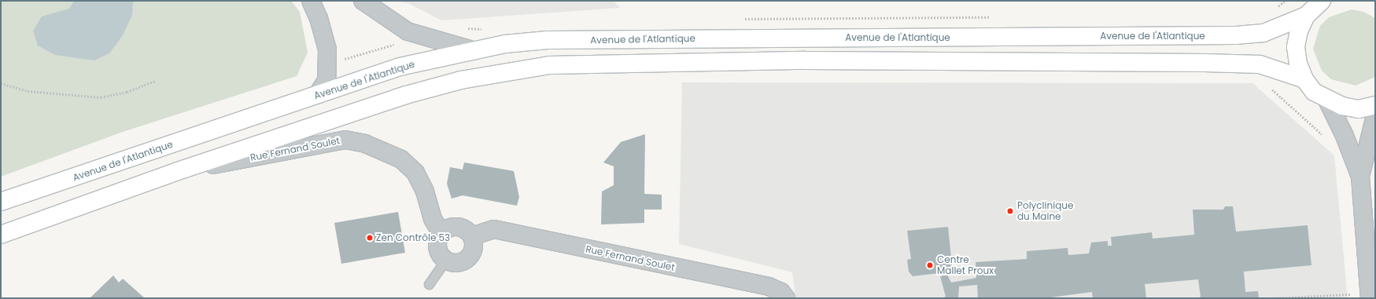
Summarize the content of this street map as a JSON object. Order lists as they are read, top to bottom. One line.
{"streets":{"main road":["Avenue de l'Atlantique"],"street":["Rue Fernand Soulet"]},"places":["Polyclinique du Maine","Zen Contrôle 53","Centre Mallet Proux"]}
